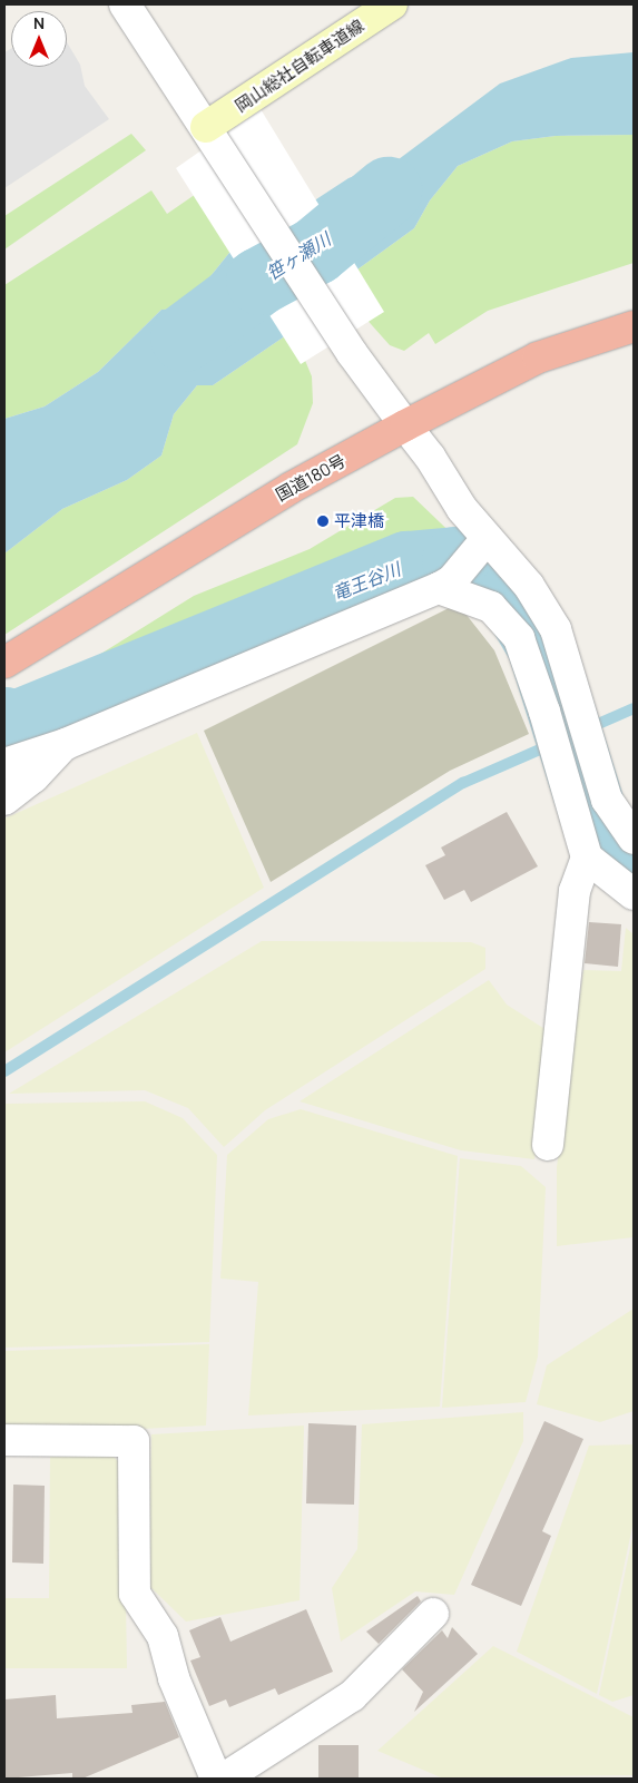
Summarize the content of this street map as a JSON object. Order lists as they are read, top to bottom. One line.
{"streets":{"highway":["国道180号"],"main road":["岡山総社自転車道線"]},"water":["笹ヶ瀬川","竜王谷川"],"places":["平津橋"],"north":"top"}
